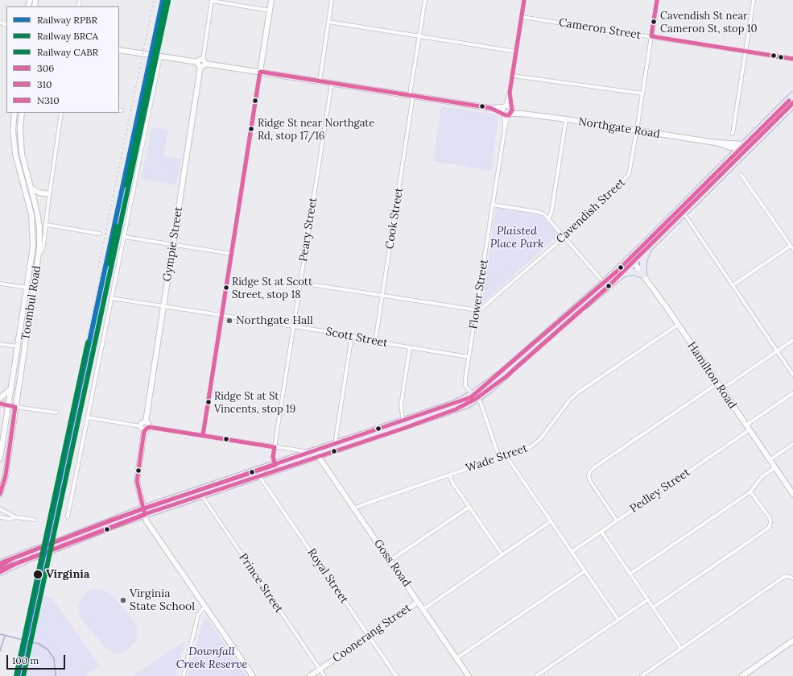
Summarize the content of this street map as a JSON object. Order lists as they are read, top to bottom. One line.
{"streets":{"street":["Cameron Street","Northgate Road","Cavendish Street","Cook Street","Peary Street","Gympie Street","Flower Street","Toombul Road","Scott Street","Hamilton Road","Wade Street","Pedley Street","Goss Road","Royal Street","Prince Street","Coonerang Street"]},"crossings":[["Cameron Street","Cavendish Street"],["Cameron Street","Flower Street"],["Northgate Road","Cavendish Street"],["Northgate Road","Cook Street"],["Northgate Road","Peary Street"],["Northgate Road","Gympie Street"],["Northgate Road","Flower Street"],["Cavendish Street","Flower Street"],["Cook Street","Scott Street"],["Peary Street","Scott Street"],["Gympie Street","Scott Street"],["Flower Street","Scott Street"],["Flower Street","Wade Street"],["Hamilton Road","Wade Street"],["Hamilton Road","Pedley Street"],["Wade Street","Goss Road"],["Goss Road","Coonerang Street"],["Royal Street","Coonerang Street"],["Prince Street","Coonerang Street"]],"parks":["Plaisted Place Park","Downfall Creek Reserve"],"places":["Cavendish St near Cameron St, stop 10","Ridge St near Northgate Rd, stop 17/16","Ridge St at Scott Street, stop 18","Northgate Hall","Ridge St at St Vincents, stop 19","Virginia","Virginia State School"],"lines":["rail line RPBR","transit line 306","rail line BRCA","rail line CABR","transit line N310","transit line 310"],"legend":["Railway RPBR","Railway BRCA","Railway CABR","306","310","N310"],"scale_bar":"100 m"}
